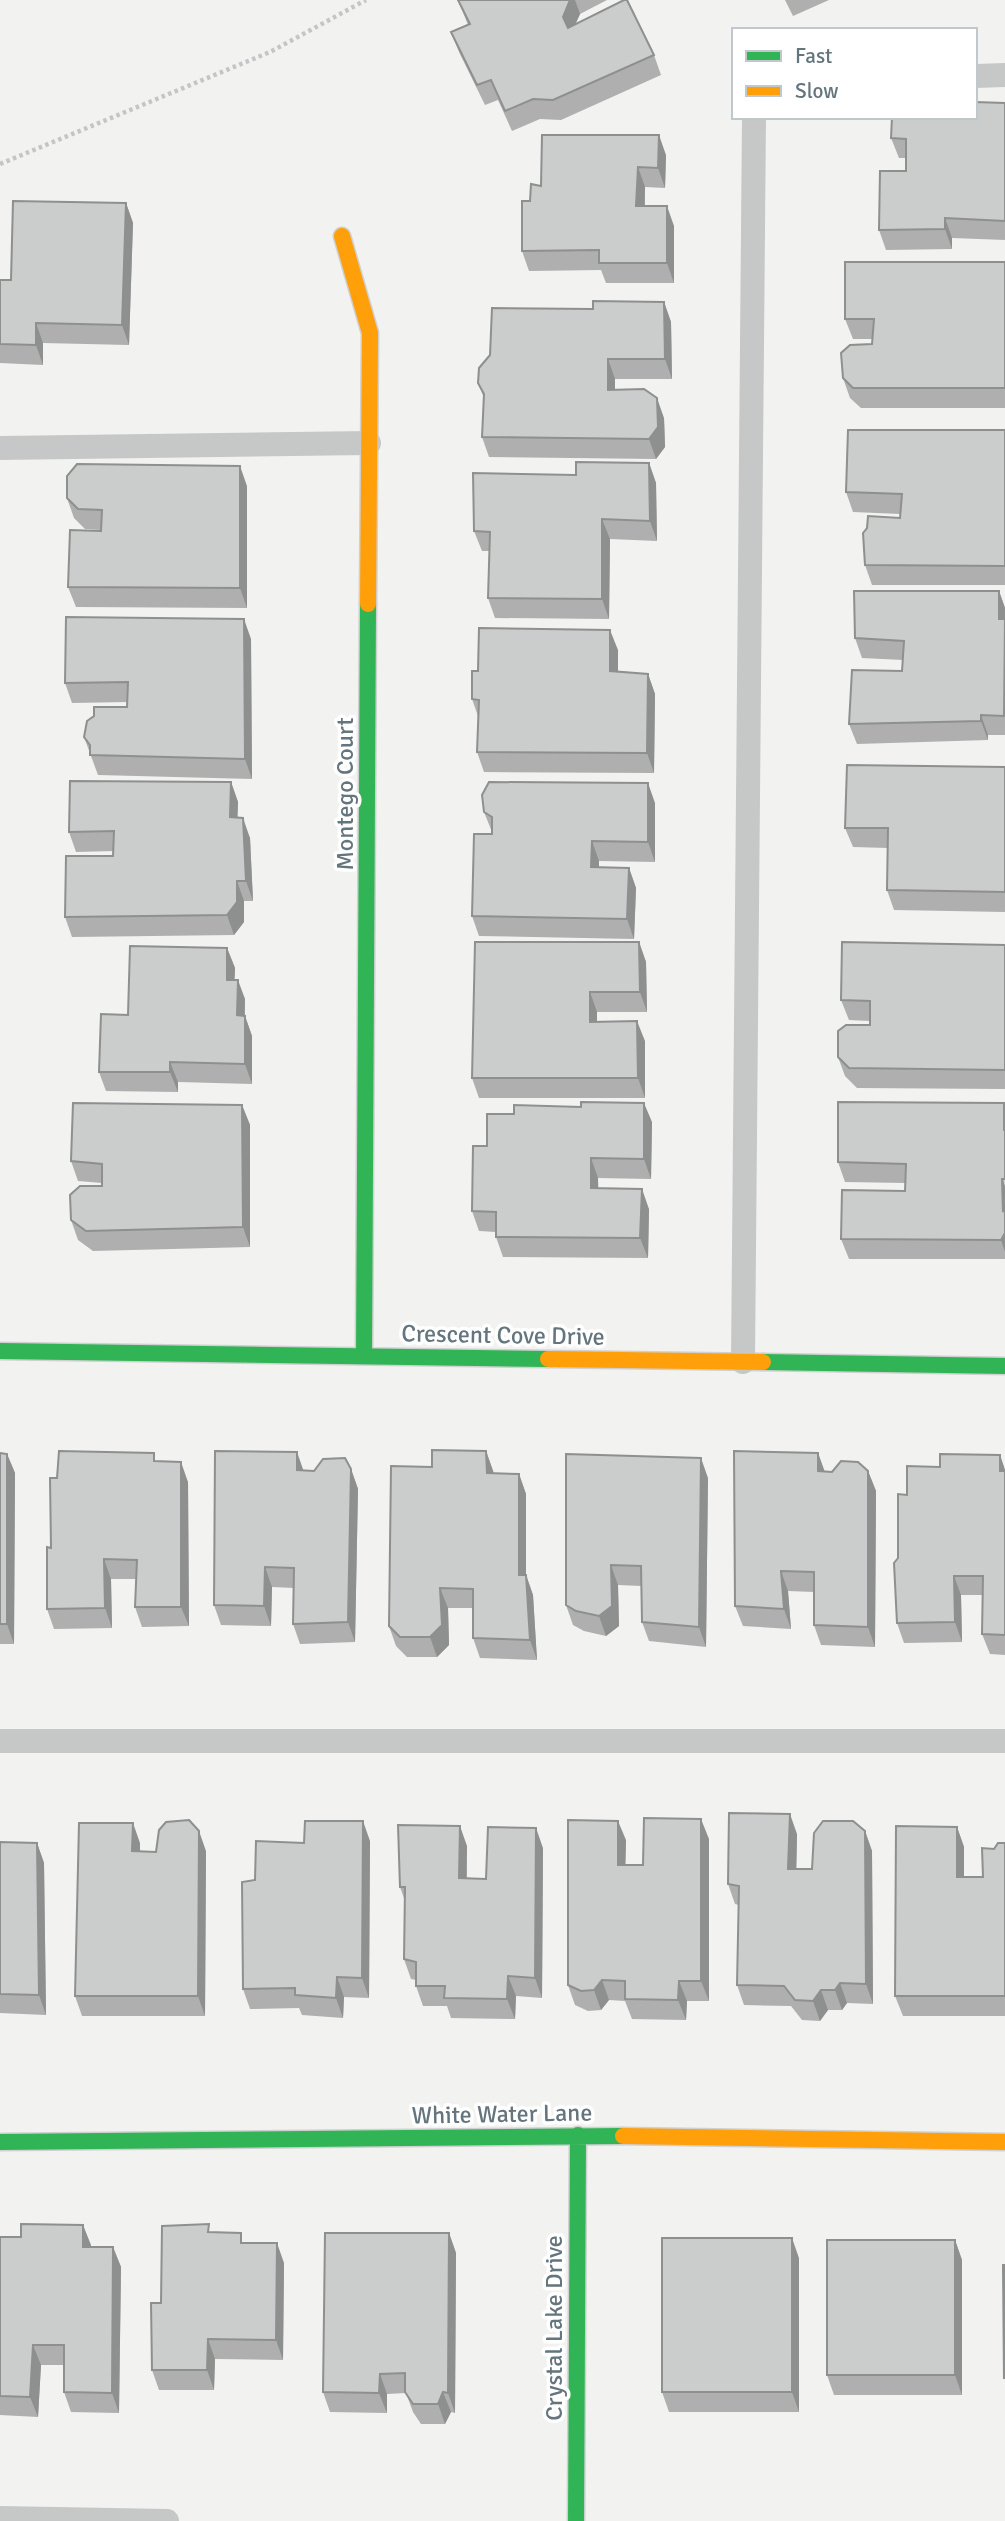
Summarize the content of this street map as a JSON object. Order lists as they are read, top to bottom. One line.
{"streets":{"street":["Montego Court","Crescent Cove Drive","White Water Lane","Crystal Lake Drive"]},"crossings":[["Montego Court","Crescent Cove Drive"],["White Water Lane","Crystal Lake Drive"]],"legend":["Fast","Slow"]}
